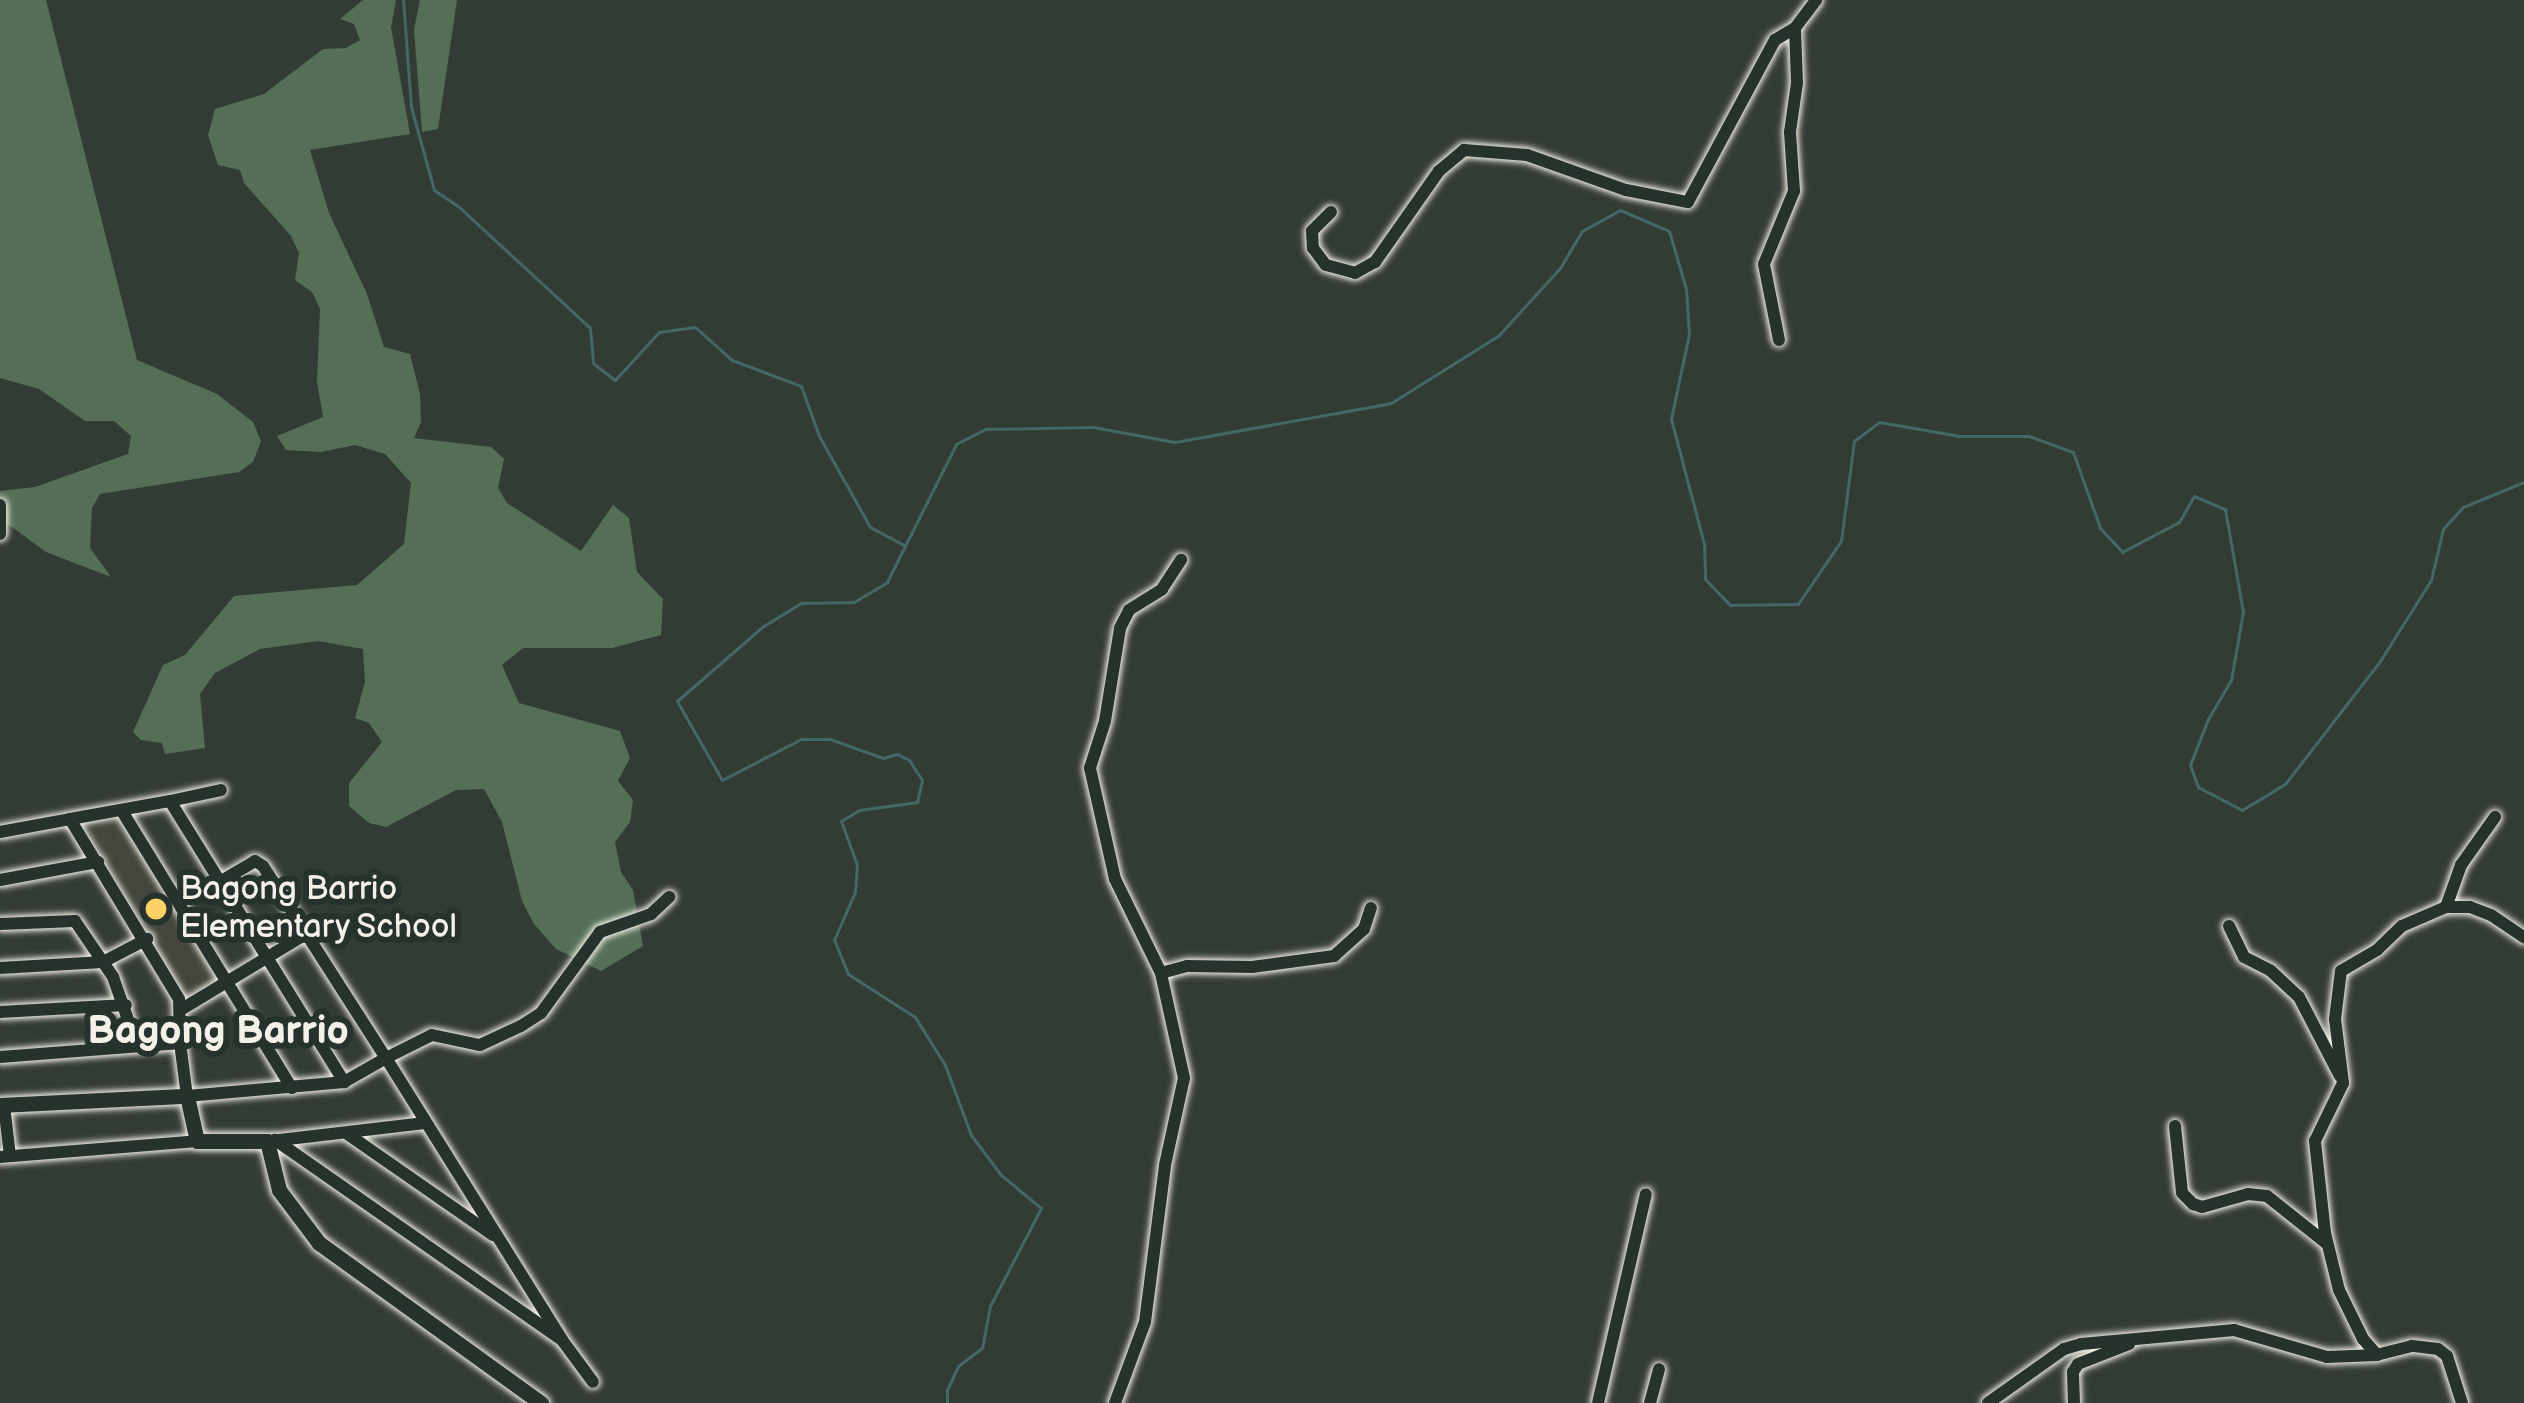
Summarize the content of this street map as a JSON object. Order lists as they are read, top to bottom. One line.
{"districts":["Bagong Barrio"],"places":["Bagong Barrio Elementary School"]}
